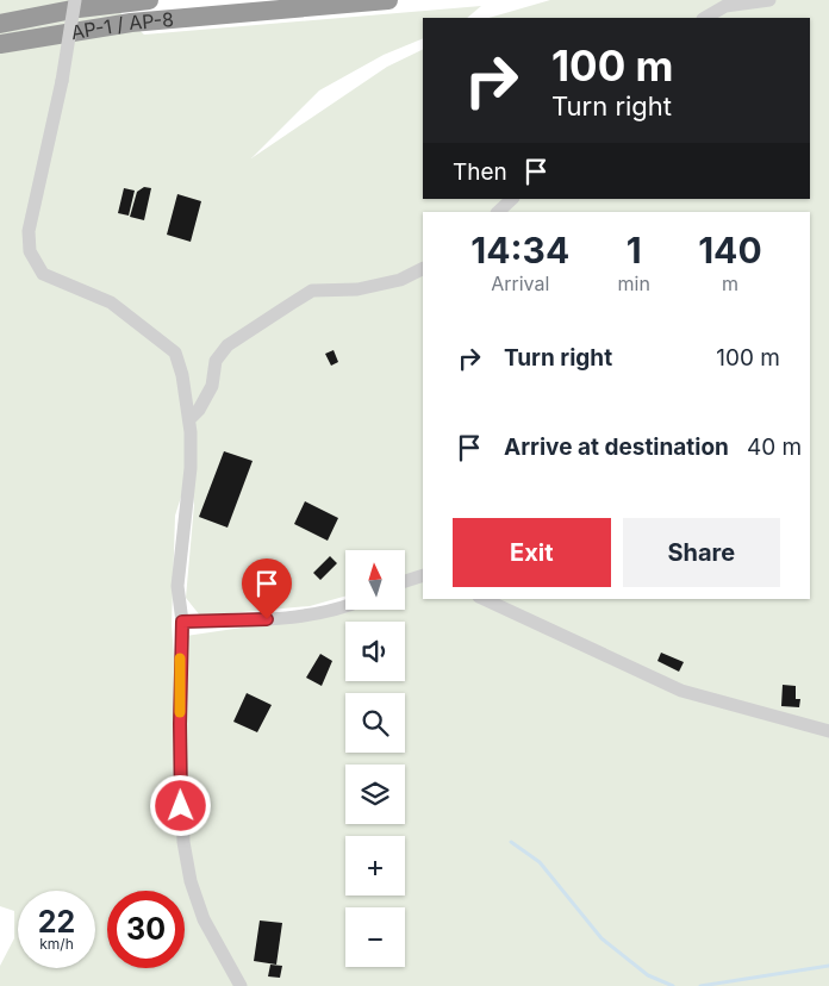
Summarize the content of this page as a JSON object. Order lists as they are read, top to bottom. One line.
{"streets":{"highway":["AP-1 / AP-8"]},"north":"top","page":{"turn":["100 m","Turn right"],"then":"Then","eta":["14:34","Arrival","1","min","140","m"],"list":[{"name":"Turn right","value":"100 m"},{"name":"Arrive at destination","value":"40 m"}],"buttons":["Exit","Share"],"map_buttons":["+","−"],"speed":"22 km/h","limit":"30"}}
